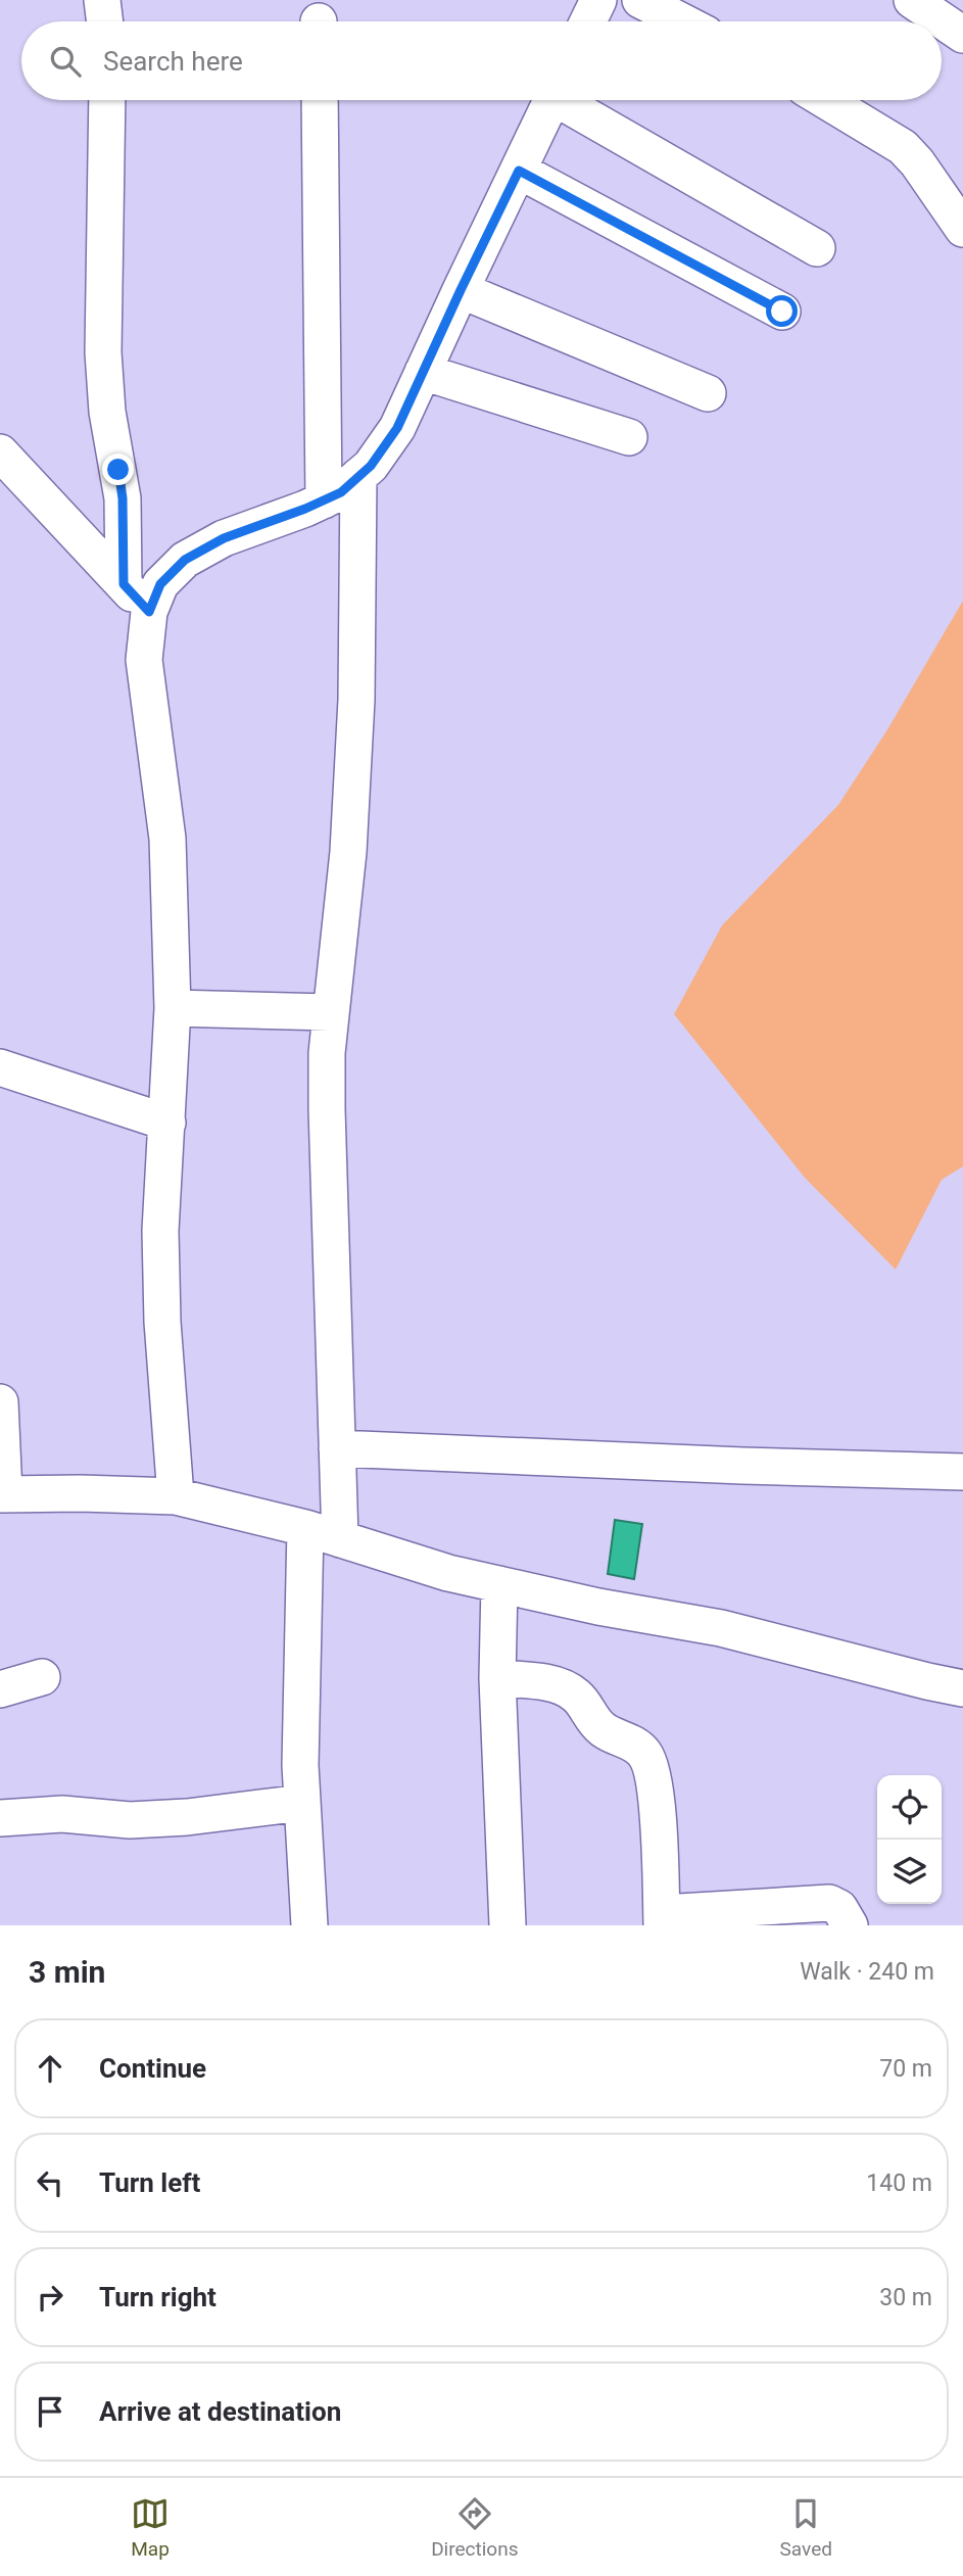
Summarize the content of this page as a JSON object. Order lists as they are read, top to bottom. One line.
{"page":{"search":"Search here","heading":["3 min","Walk · 240 m"],"list":[["Continue","70 m"],["Turn left","140 m"],["Turn right","30 m"],"Arrive at destination"],"nav":["Map","Directions","Saved"]}}
